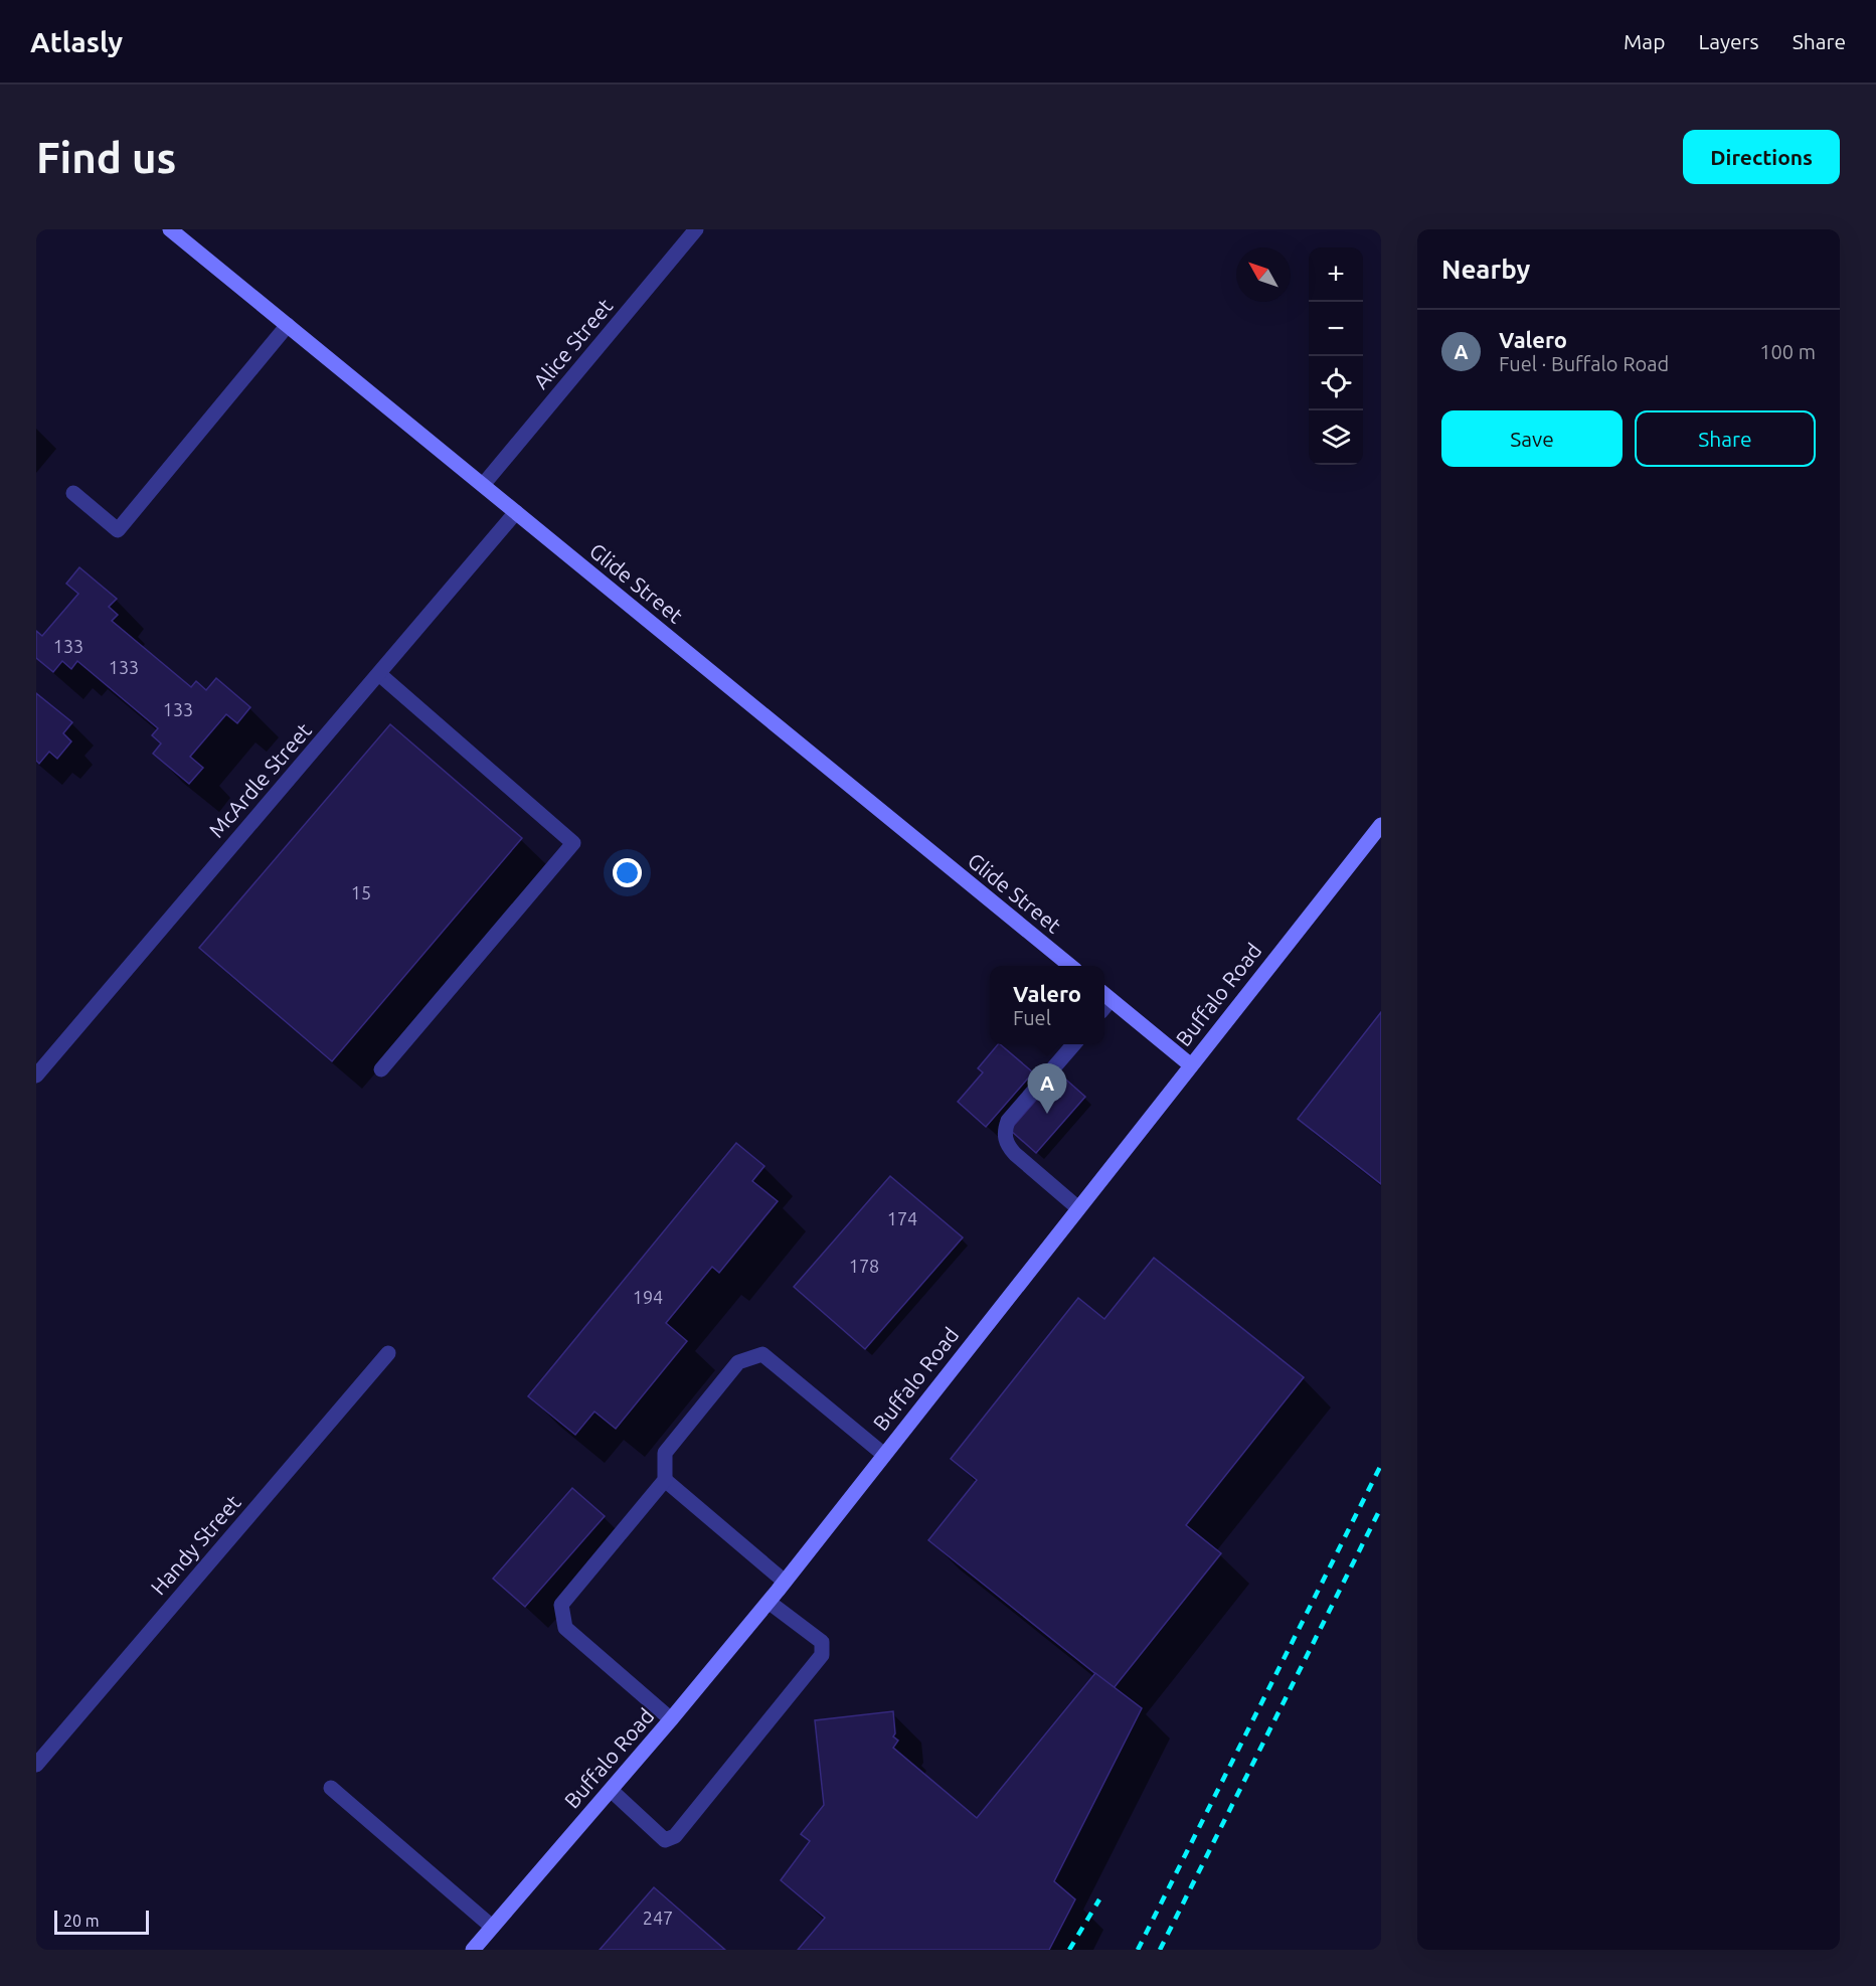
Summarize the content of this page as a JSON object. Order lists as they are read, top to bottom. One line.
{"streets":{"main road":["Glide Street","Buffalo Road"],"street":["Alice Street","McArdle Street","Handy Street"]},"crossings":[["Alice Street","Glide Street"],["Glide Street","McArdle Street"]],"house_numbers":["133","133","133","15","174","178","194","247"],"scale_bar":"20 m","north":"top left","page":{"header":"Atlasly","nav":["Map","Layers","Share"],"buttons":["Directions",["Save","Share"]],"title":"Find us","heading":"Nearby","map_buttons":["+","−"],"list":[{"mark":"A","name":"Valero","note":"Fuel · Buffalo Road","value":"100 m"}],"popup":["Valero","Fuel"],"pins":"A","scale":"20 m"}}
